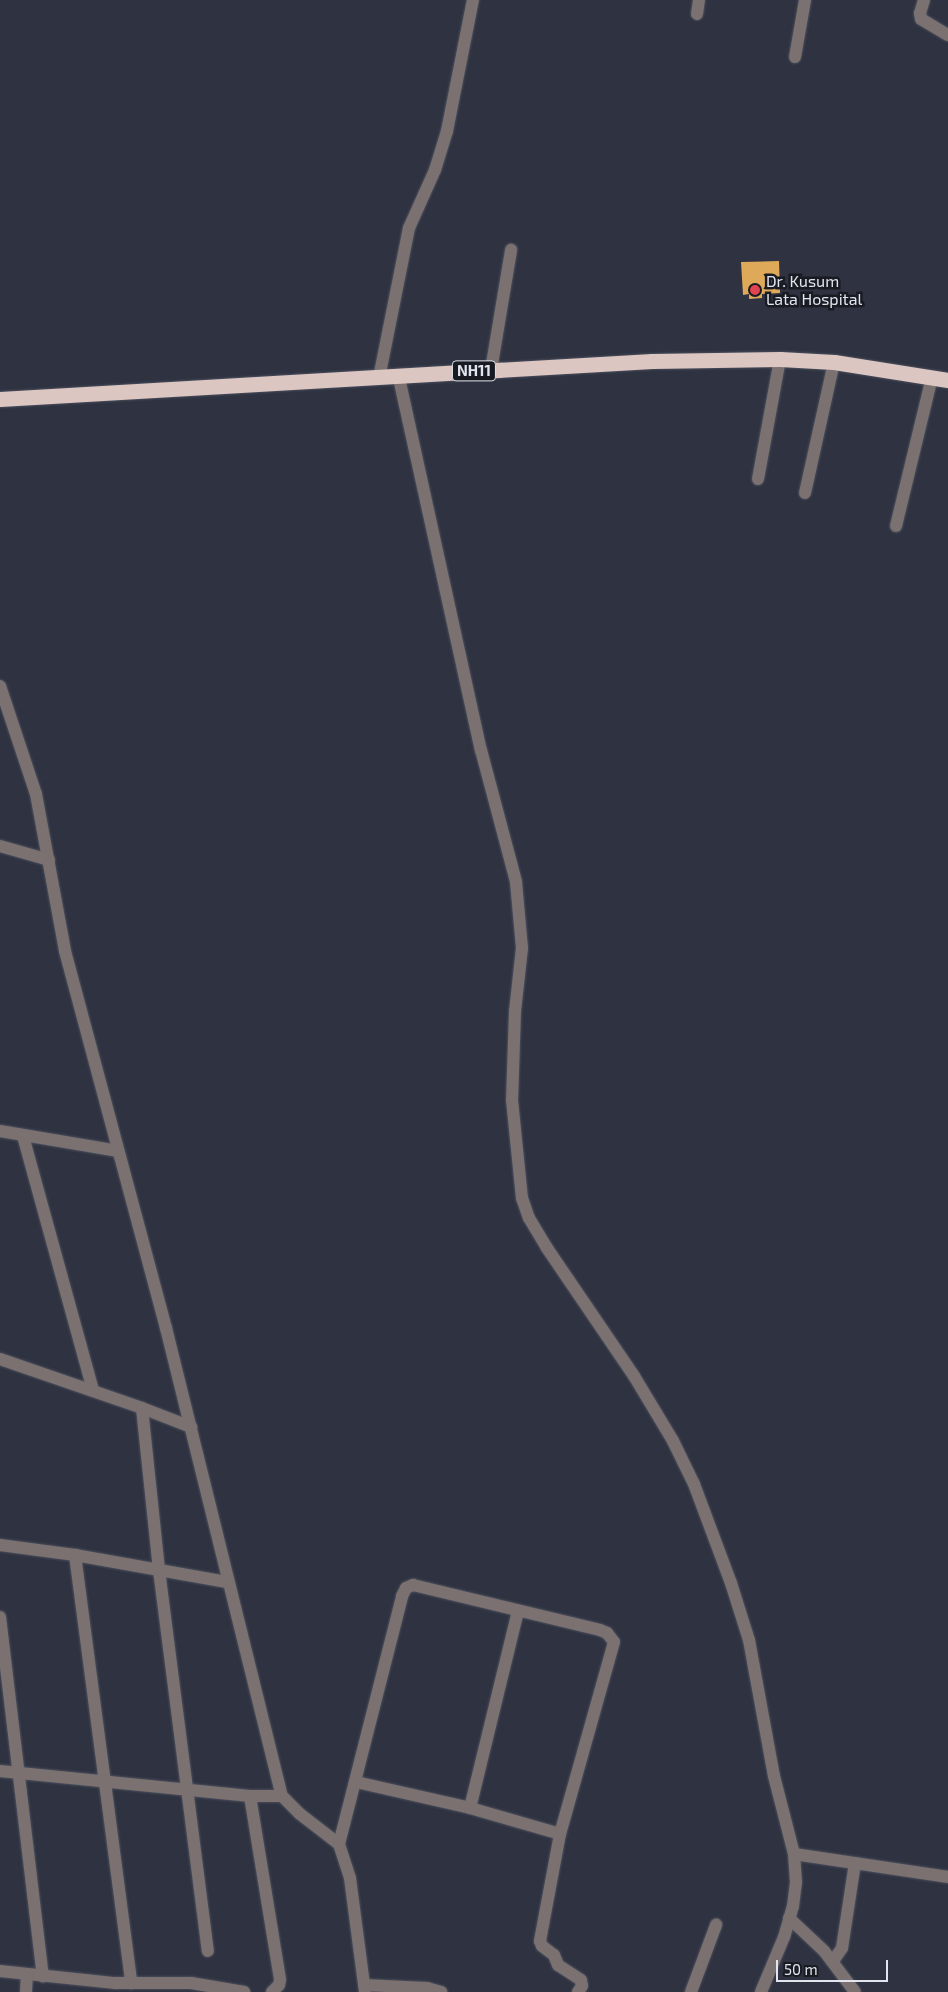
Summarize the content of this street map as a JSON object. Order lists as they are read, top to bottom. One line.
{"streets":{"highway":["NH11"]},"places":["Dr. Kusum Lata Hospital"],"scale_bar":"50 m"}
